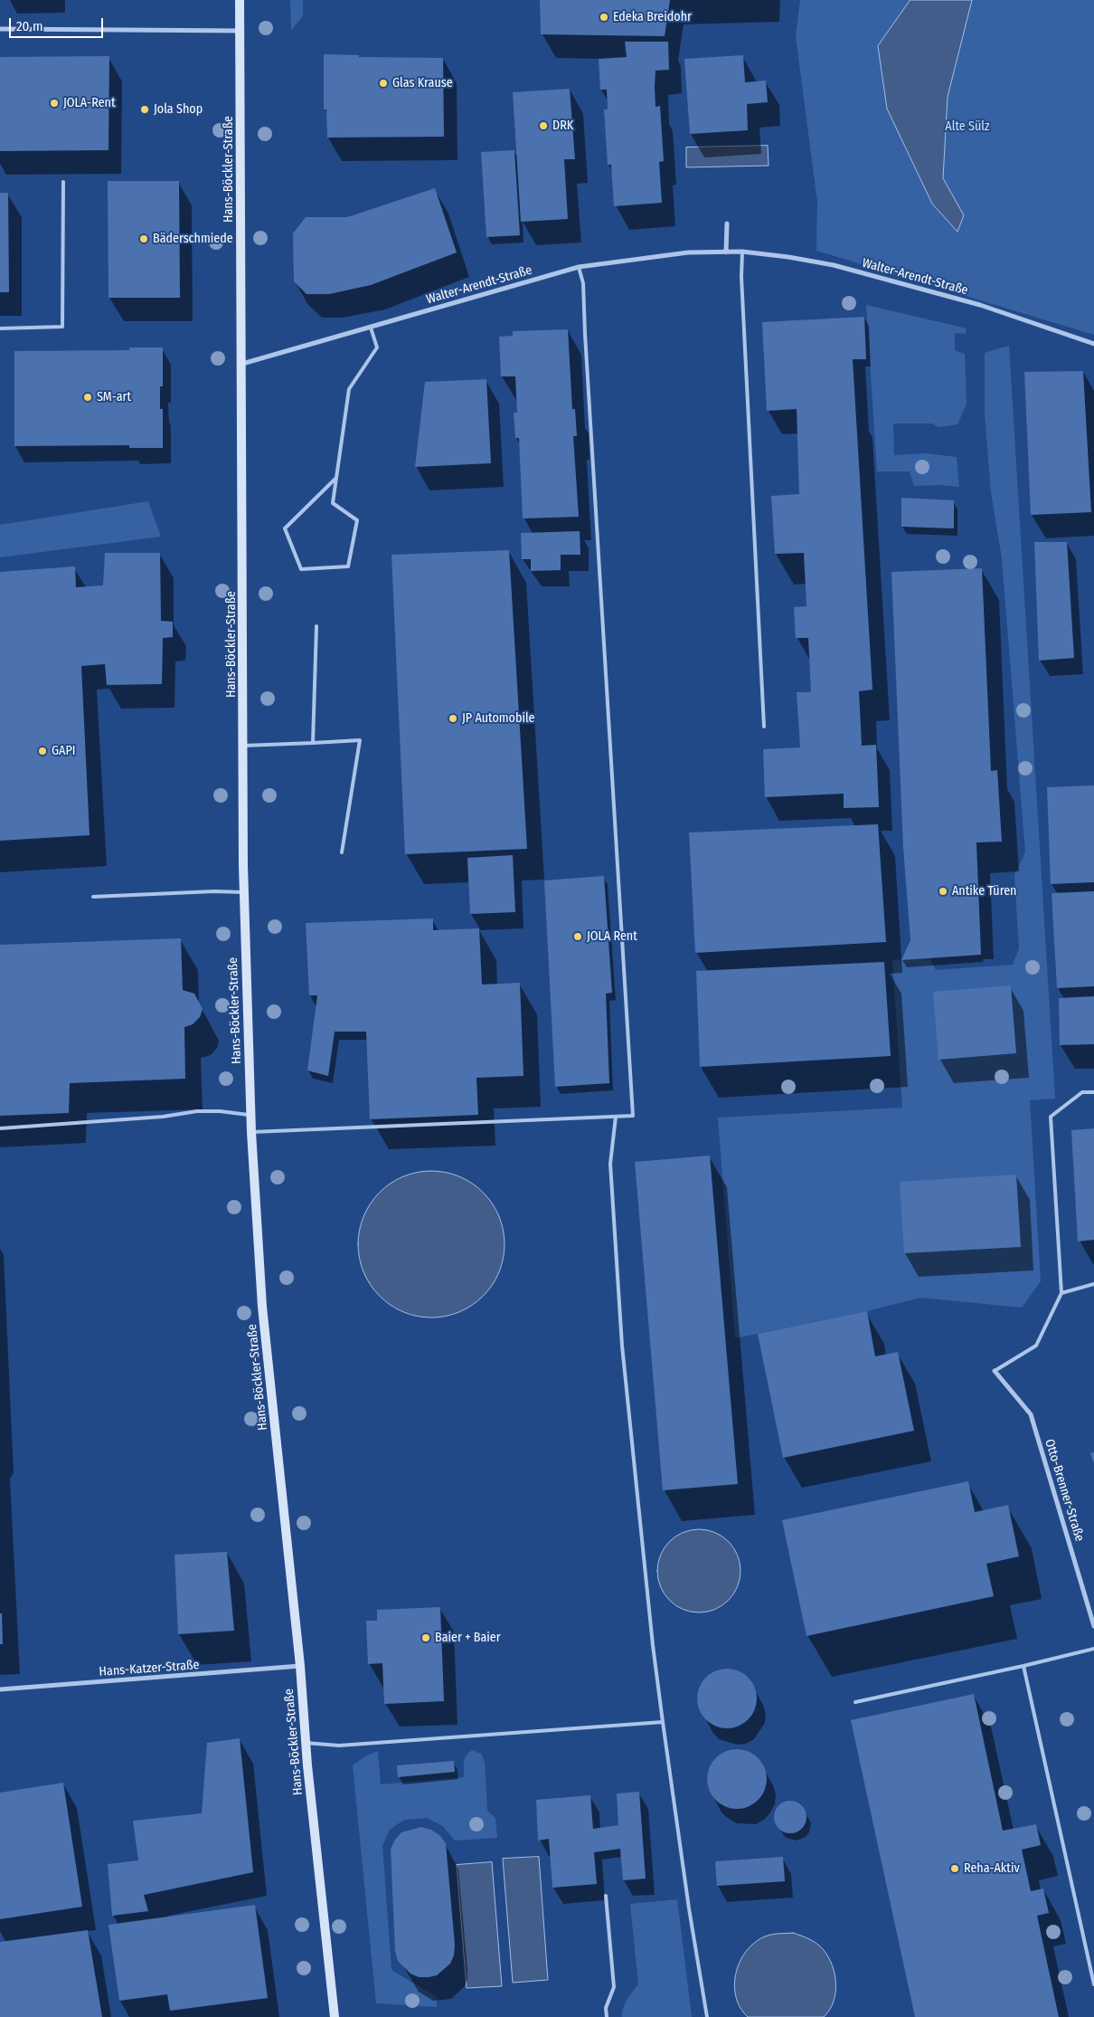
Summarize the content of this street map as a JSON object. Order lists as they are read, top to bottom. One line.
{"streets":{"street":["Hans-Böckler-Straße","Walter-Arendt-Straße","Otto-Brenner-Straße","Hans-Katzer-Straße"]},"crossings":[["Hans-Böckler-Straße","Walter-Arendt-Straße"],["Hans-Böckler-Straße","Hans-Katzer-Straße"]],"parks":["Alte Sülz"],"places":["Edeka Breidohr","Glas Krause","JOLA-Rent","Jola Shop","DRK","Bäderschmiede","SM-art","JP Automobile","GAPI","Antike Türen","JOLA Rent","Baier + Baier","Reha-Aktiv"],"scale_bar":"20 m"}
